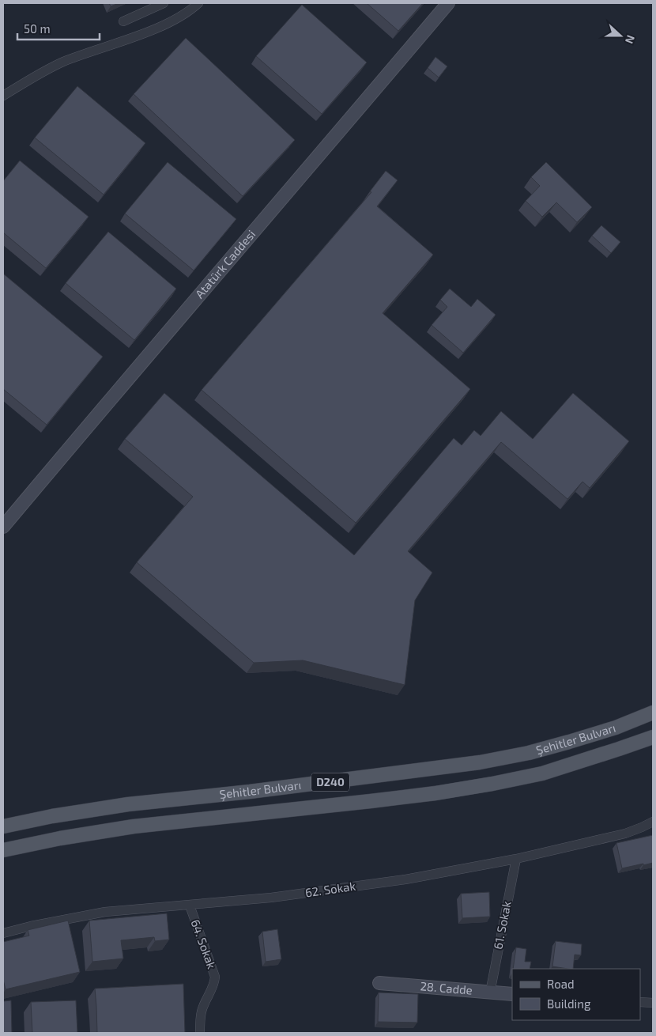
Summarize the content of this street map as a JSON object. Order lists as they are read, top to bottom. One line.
{"streets":{"main road":["Atatürk Caddesi","Şehitler Bulvarı","D240","28. Cadde"],"street":["62. Sokak","61. Sokak","64. Sokak"]},"crossings":[["62. Sokak","61. Sokak"],["62. Sokak","64. Sokak"],["61. Sokak","28. Cadde"]],"legend":["Road","Building"],"scale_bar":"50 m","north":"right"}
